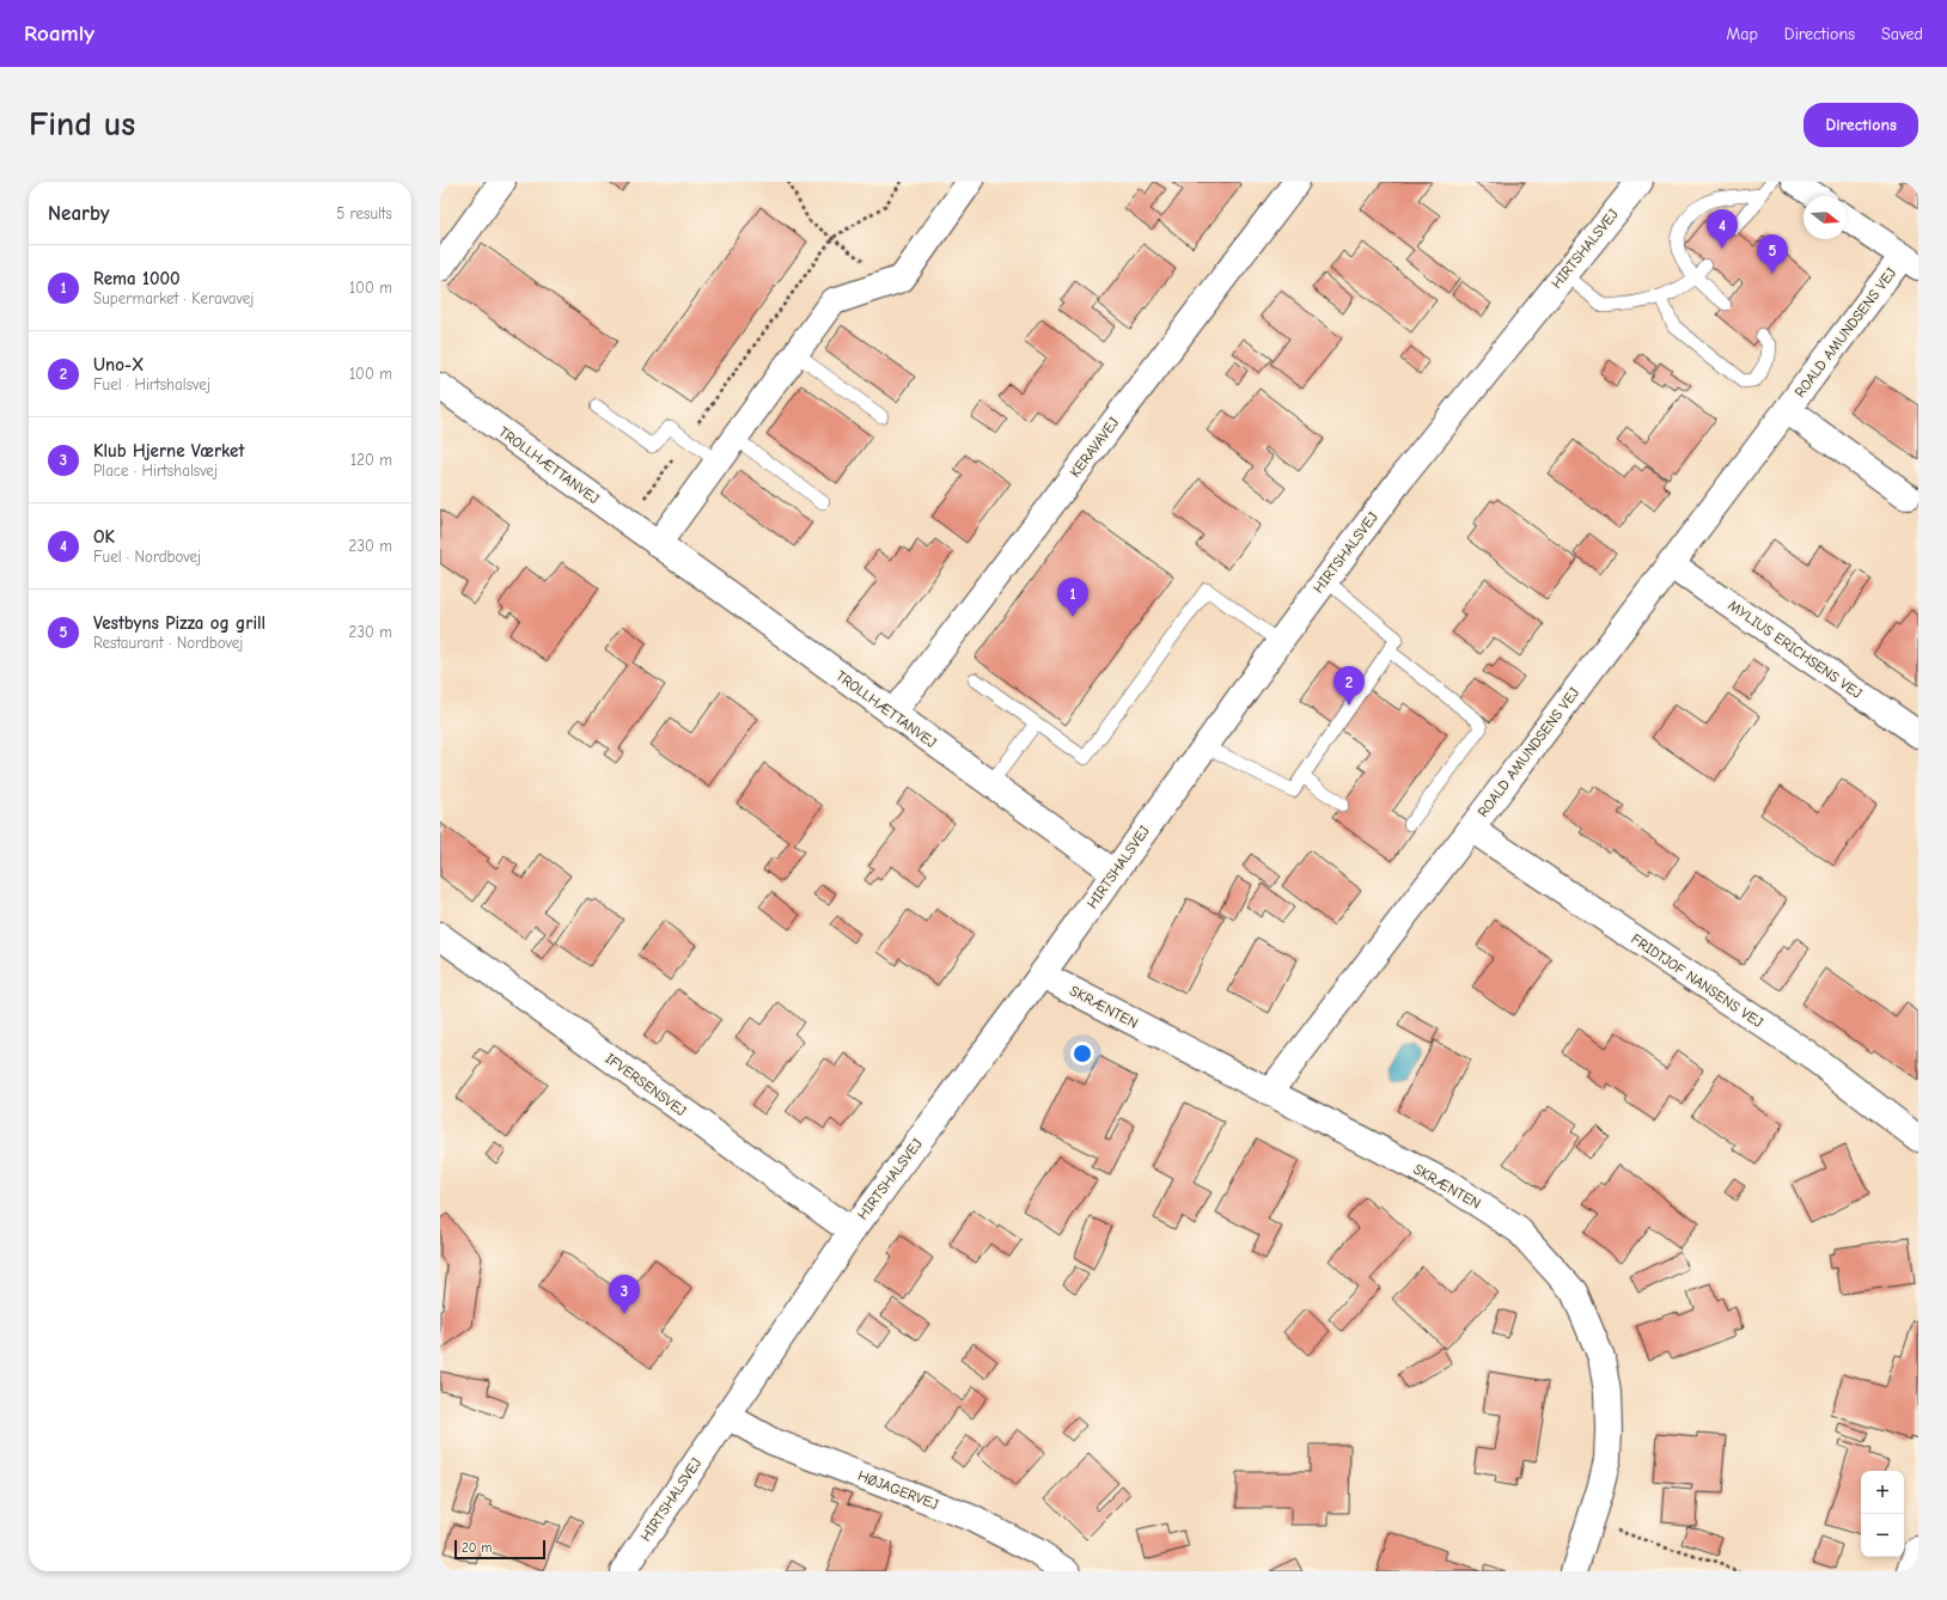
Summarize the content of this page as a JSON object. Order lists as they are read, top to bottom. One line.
{"streets":{"street":["HIRTSHALSVEJ","ROALD AMUNDSENS VEJ","KERAVAVEJ","TROLLHÆTTANVEJ","MYLIUS ERICHSENS VEJ","FRIDTJOF NANSENS VEJ","SKRÆNTEN","IFVERSENSVEJ","HØJAGERVEJ"]},"crossings":[["HIRTSHALSVEJ","TROLLHÆTTANVEJ"],["HIRTSHALSVEJ","SKRÆNTEN"],["HIRTSHALSVEJ","IFVERSENSVEJ"],["HIRTSHALSVEJ","HØJAGERVEJ"],["ROALD AMUNDSENS VEJ","MYLIUS ERICHSENS VEJ"],["ROALD AMUNDSENS VEJ","FRIDTJOF NANSENS VEJ"],["ROALD AMUNDSENS VEJ","SKRÆNTEN"],["KERAVAVEJ","TROLLHÆTTANVEJ"]],"scale_bar":"20 m","north":"right","page":{"header":"Roamly","nav":["Map","Directions","Saved"],"buttons":"Directions","title":"Find us","heading":["Nearby","5 results"],"pins":["4","5","1","2","3"],"list":[{"mark":"1","name":"Rema 1000","note":"Supermarket · Keravavej","value":"100 m"},{"mark":"2","name":"Uno-X","note":"Fuel · Hirtshalsvej","value":"100 m"},{"mark":"3","name":"Klub Hjerne Værket","note":"Place · Hirtshalsvej","value":"120 m"},{"mark":"4","name":"OK","note":"Fuel · Nordbovej","value":"230 m"},{"mark":"5","name":"Vestbyns Pizza og grill","note":"Restaurant · Nordbovej","value":"230 m"}],"map_buttons":["+","−"],"scale":"20 m"}}
